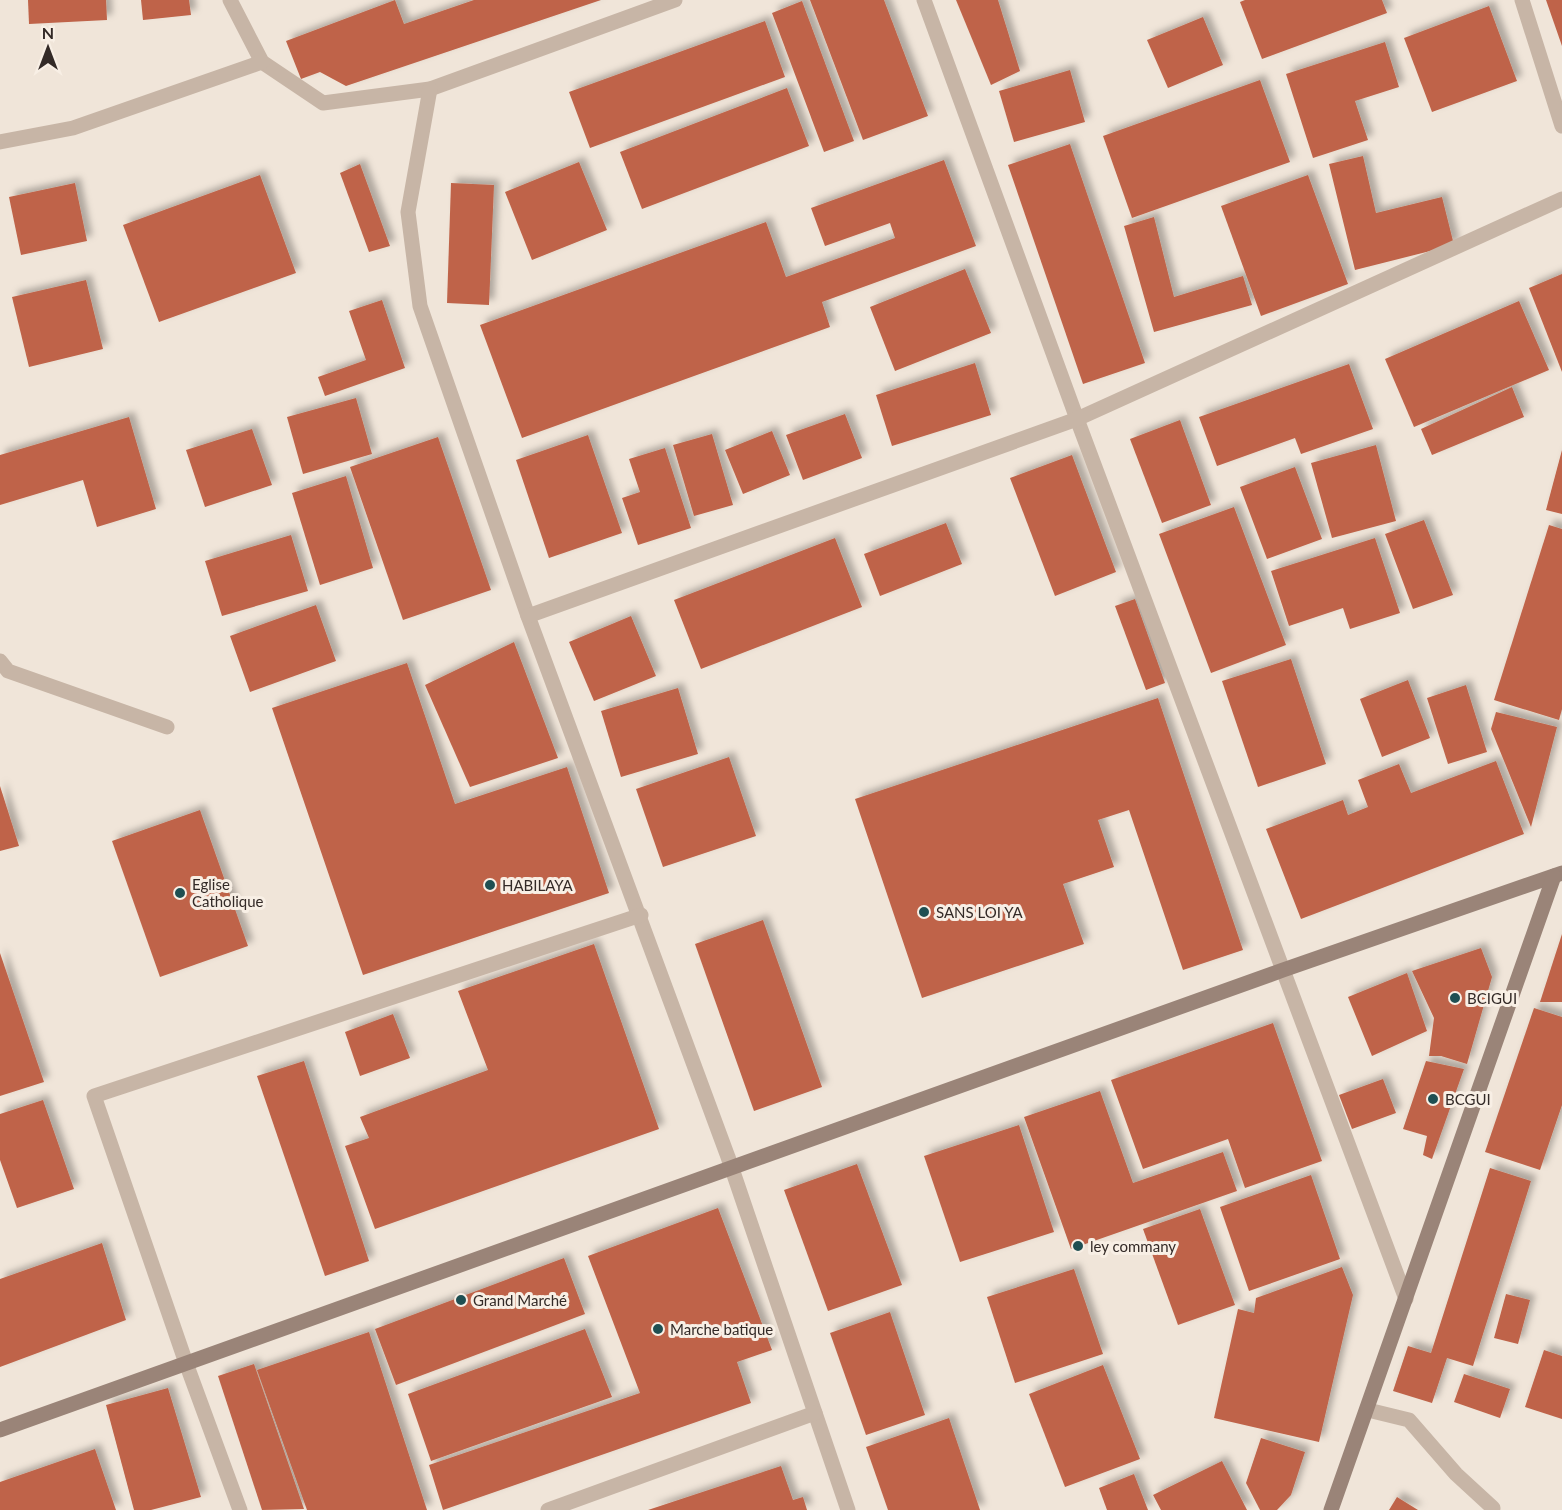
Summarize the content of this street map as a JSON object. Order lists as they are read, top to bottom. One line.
{"places":["HABILAYA","Eglise Catholique","SANS LOI YA","BCIGUI","BCGUI","ley commany","Grand Marché","Marche batique"],"north":"top"}
